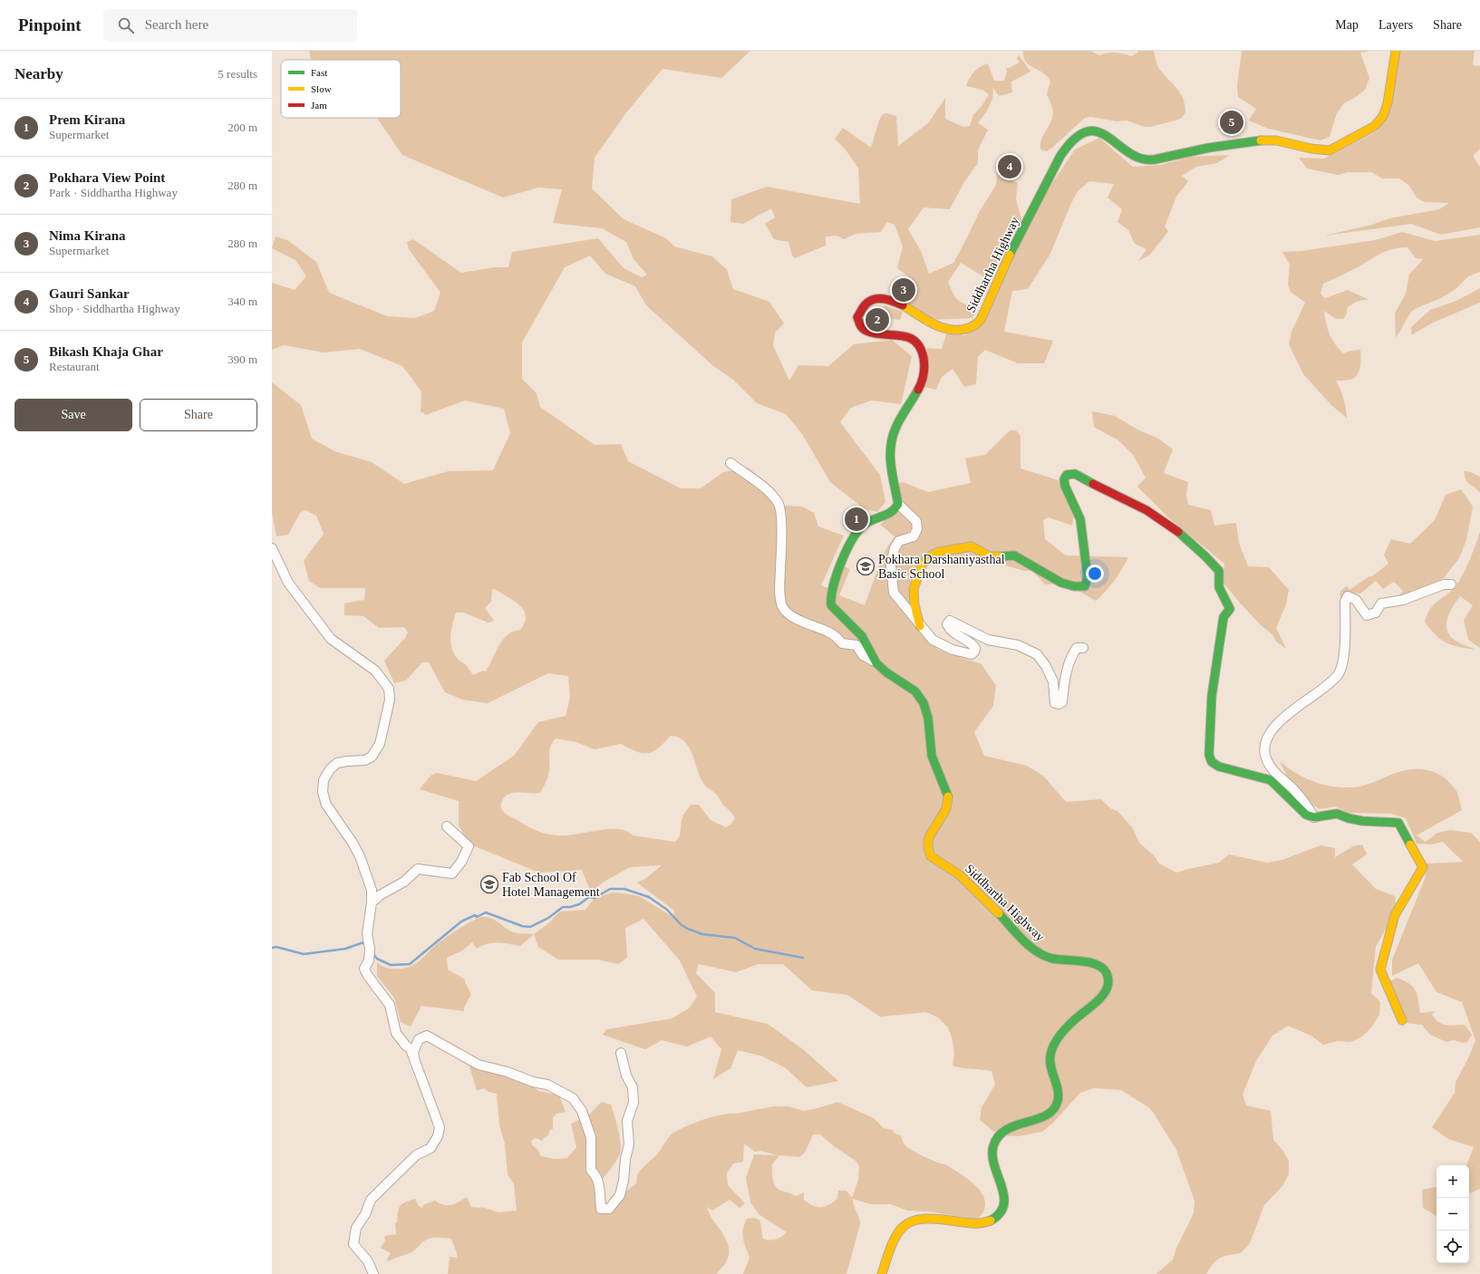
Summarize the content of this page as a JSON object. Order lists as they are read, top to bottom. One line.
{"streets":{"main road":["Siddhartha Highway"]},"places":{"school or university":["Pokhara Darshaniyasthal Basic School","Fab School Of Hotel Management"]},"legend":["Fast","Slow","Jam"],"page":{"header":"Pinpoint","search":"Search here","nav":["Map","Layers","Share"],"heading":["Nearby","5 results"],"list":[{"mark":"1","name":"Prem Kirana","note":"Supermarket","value":"200 m"},{"mark":"2","name":"Pokhara View Point","note":"Park · Siddhartha Highway","value":"280 m"},{"mark":"3","name":"Nima Kirana","note":"Supermarket","value":"280 m"},{"mark":"4","name":"Gauri Sankar","note":"Shop · Siddhartha Highway","value":"340 m"},{"mark":"5","name":"Bikash Khaja Ghar","note":"Restaurant","value":"390 m"}],"pins":["5","4","3","2","1"],"buttons":["Save","Share"],"map_buttons":["+","−"]}}
